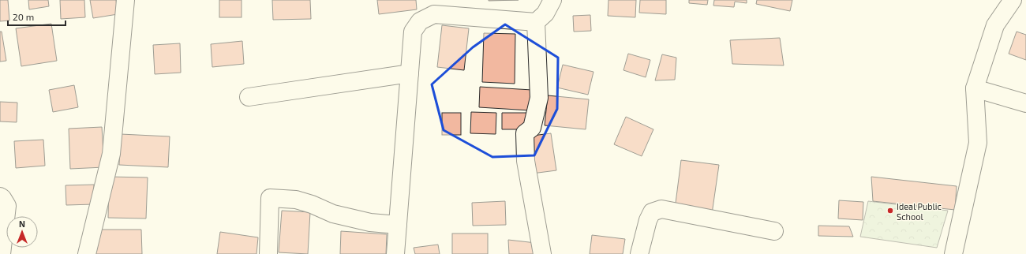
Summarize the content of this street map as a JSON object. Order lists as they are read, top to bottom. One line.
{"places":["Ideal Public School"],"scale_bar":"20 m","north":"top"}
